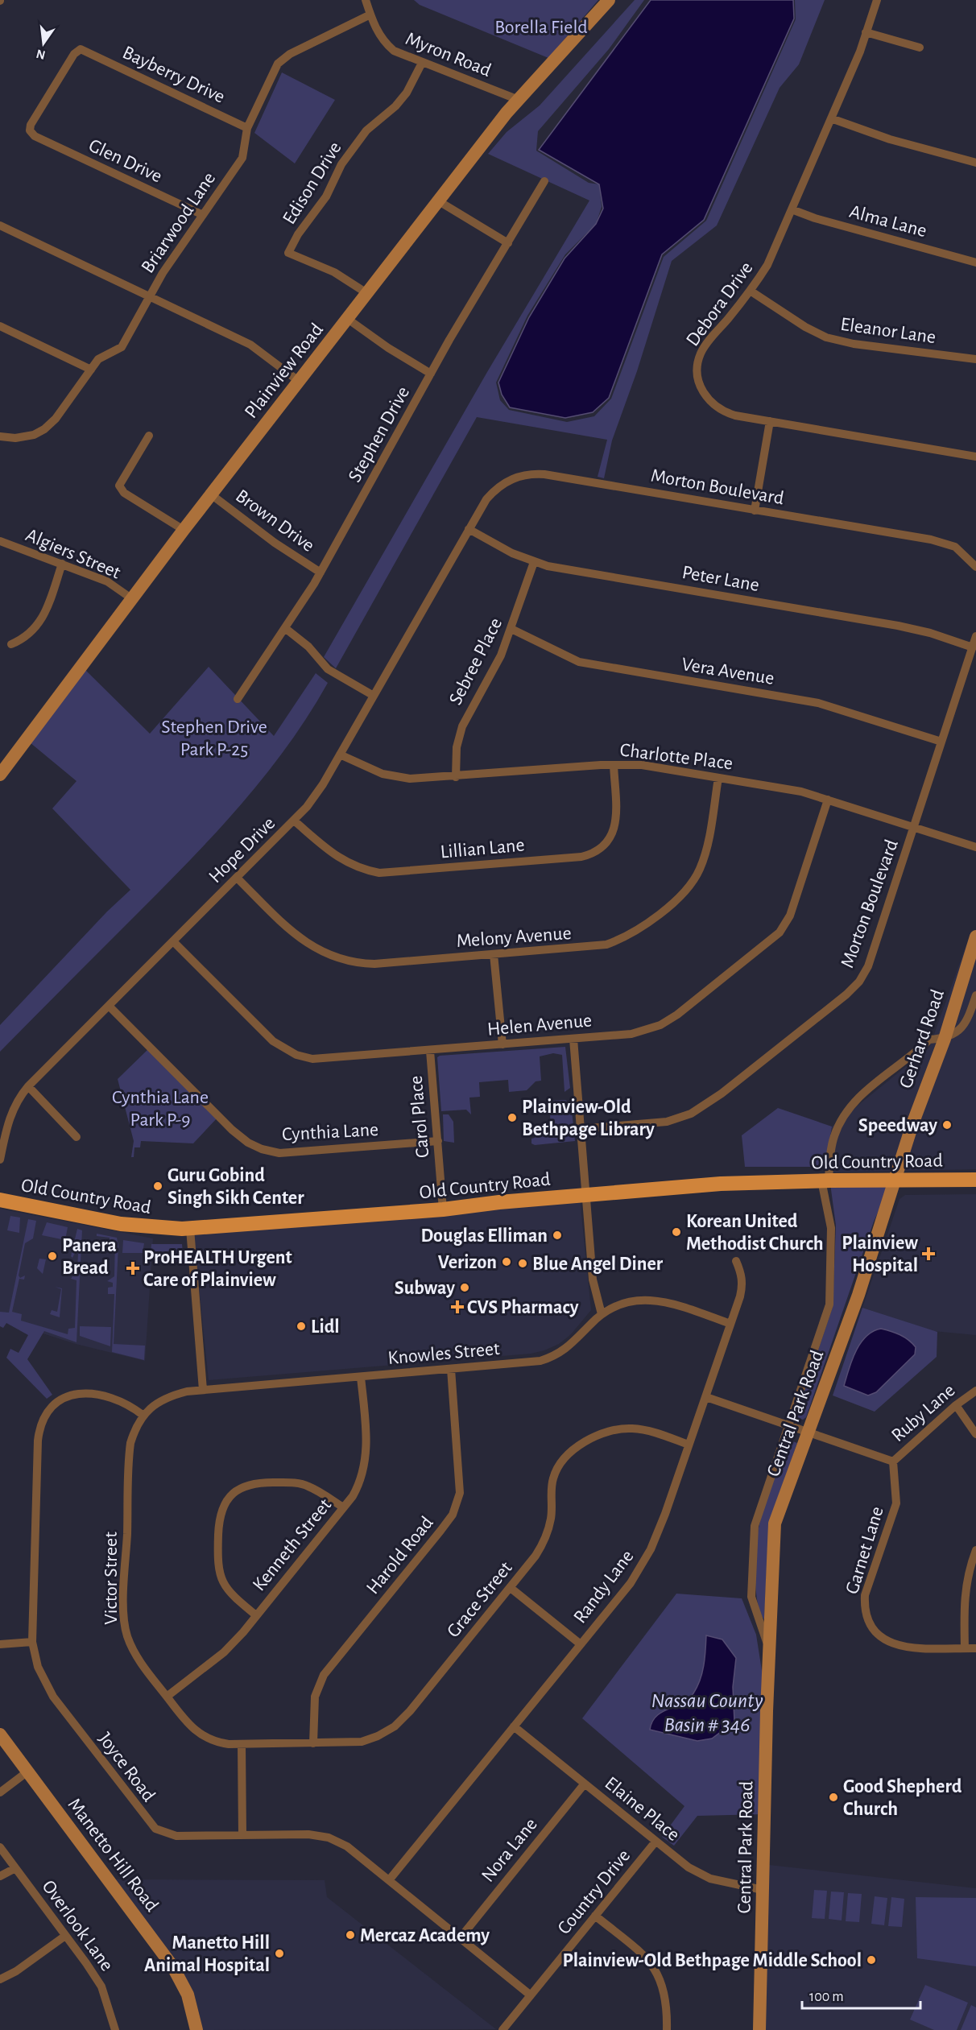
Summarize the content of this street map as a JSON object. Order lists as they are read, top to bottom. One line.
{"streets":{"main road":["Plainview Road","Gerhard Road","Old Country Road","Central Park Road","Manetto Hill Road"],"street":["Myron Road","Bayberry Drive","Glen Drive","Edison Drive","Alma Lane","Briarwood Lane","Debora Drive","Eleanor Lane","Stephen Drive","Morton Boulevard","Brown Drive","Algiers Street","Peter Lane","Sebree Place","Vera Avenue","Charlotte Place","Lillian Lane","Hope Drive","Melony Avenue","Helen Avenue","Carol Place","Cynthia Lane","Knowles Street","Ruby Lane","Kenneth Street","Garnet Lane","Harold Road","Victor Street","Randy Lane","Grace Street","Joyce Road","Elaine Place","Nora Lane","Country Drive","Overlook Lane"]},"crossings":[["Myron Road","Edison Drive"],["Myron Road","Briarwood Lane"],["Myron Road","Plainview Road"],["Bayberry Drive","Glen Drive"],["Bayberry Drive","Briarwood Lane"],["Glen Drive","Briarwood Lane"],["Edison Drive","Plainview Road"],["Alma Lane","Debora Drive"],["Debora Drive","Eleanor Lane"],["Plainview Road","Brown Drive"],["Plainview Road","Algiers Street"],["Stephen Drive","Brown Drive"],["Morton Boulevard","Peter Lane"],["Morton Boulevard","Vera Avenue"],["Morton Boulevard","Charlotte Place"],["Morton Boulevard","Hope Drive"],["Peter Lane","Sebree Place"],["Peter Lane","Hope Drive"],["Sebree Place","Vera Avenue"],["Sebree Place","Charlotte Place"],["Charlotte Place","Lillian Lane"],["Charlotte Place","Hope Drive"],["Charlotte Place","Melony Avenue"],["Charlotte Place","Helen Avenue"],["Lillian Lane","Hope Drive"],["Hope Drive","Melony Avenue"],["Hope Drive","Helen Avenue"],["Hope Drive","Cynthia Lane"],["Helen Avenue","Carol Place"],["Gerhard Road","Old Country Road"],["Gerhard Road","Central Park Road"],["Carol Place","Cynthia Lane"],["Carol Place","Old Country Road"],["Old Country Road","Central Park Road"],["Knowles Street","Kenneth Street"],["Knowles Street","Harold Road"],["Knowles Street","Victor Street"],["Knowles Street","Randy Lane"],["Knowles Street","Joyce Road"],["Ruby Lane","Garnet Lane"],["Central Park Road","Elaine Place"],["Kenneth Street","Victor Street"],["Harold Road","Grace Street"],["Victor Street","Grace Street"],["Victor Street","Joyce Road"],["Randy Lane","Grace Street"],["Randy Lane","Joyce Road"],["Randy Lane","Elaine Place"],["Joyce Road","Nora Lane"],["Joyce Road","Country Drive"],["Elaine Place","Nora Lane"],["Elaine Place","Country Drive"]],"water":["Nassau County Basin # 346"],"parks":["Borella Field","Stephen Drive Park P-25","Cynthia Lane Park P-9"],"places":{"other":["Plainview-Old Bethpage Library","Speedway","Guru Gobind Singh Sikh Center","Korean United Methodist Church","Douglas Elliman","Panera Bread","Verizon","Blue Angel Diner","Subway","Lidl","Good Shepherd Church","Mercaz Academy","Manetto Hill Animal Hospital","Plainview-Old Bethpage Middle School"],"health":["Plainview Hospital","ProHEALTH Urgent Care of Plainview","CVS Pharmacy"]},"scale_bar":"100 m","north":"bottom"}
